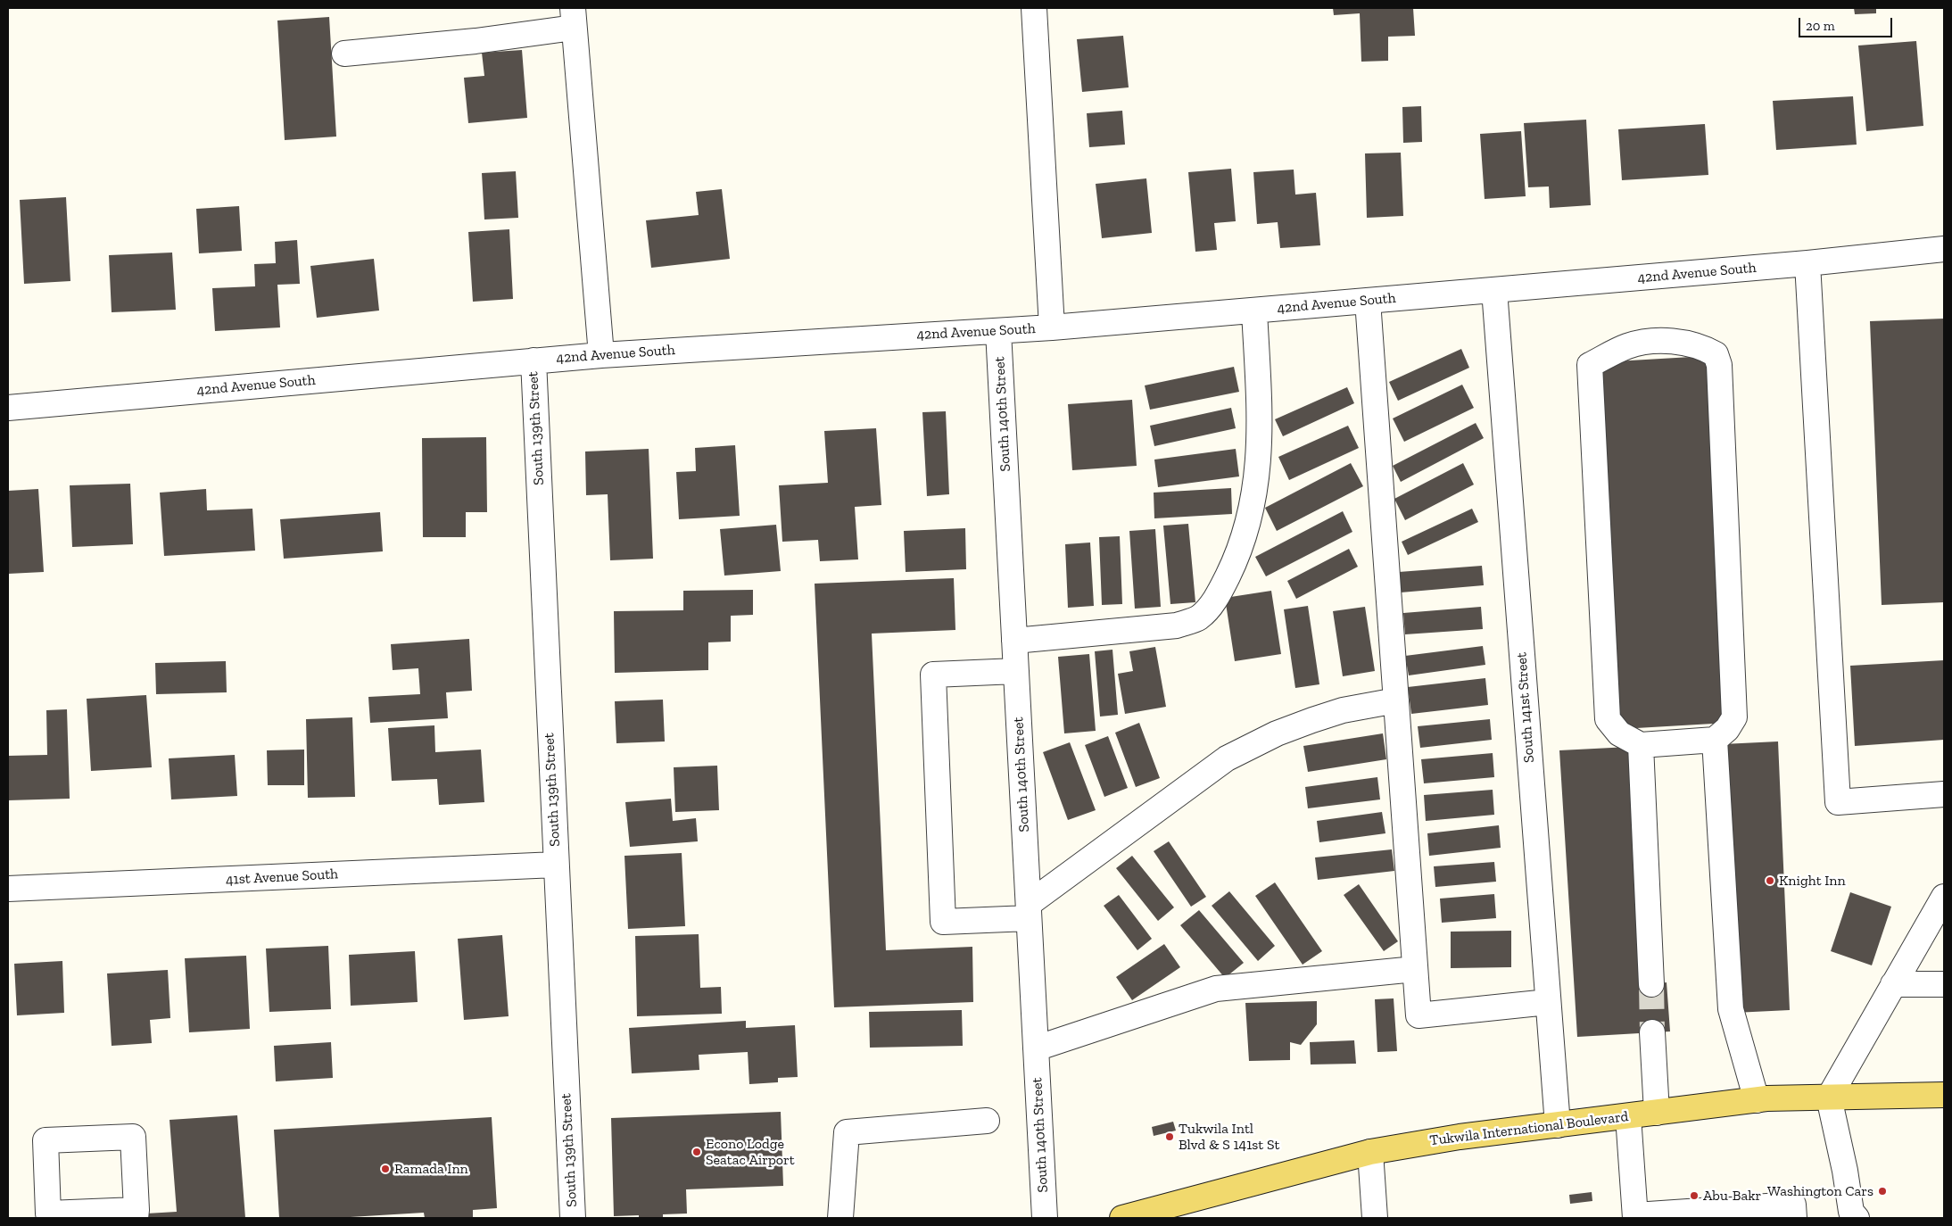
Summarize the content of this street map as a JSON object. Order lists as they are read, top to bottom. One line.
{"streets":{"main road":["Tukwila International Boulevard"],"street":["42nd Avenue South","South 140th Street","South 139th Street","South 141st Street","41st Avenue South"]},"crossings":[["42nd Avenue South","South 140th Street"],["42nd Avenue South","South 139th Street"],["42nd Avenue South","South 141st Street"],["South 139th Street","41st Avenue South"],["South 141st Street","Tukwila International Boulevard"]],"places":["Knight Inn","Tukwila Intl Blvd & S 141st St","Econo Lodge Seatac Airport","Ramada Inn","Washington Cars","Abu-Bakr"],"scale_bar":"20 m"}
